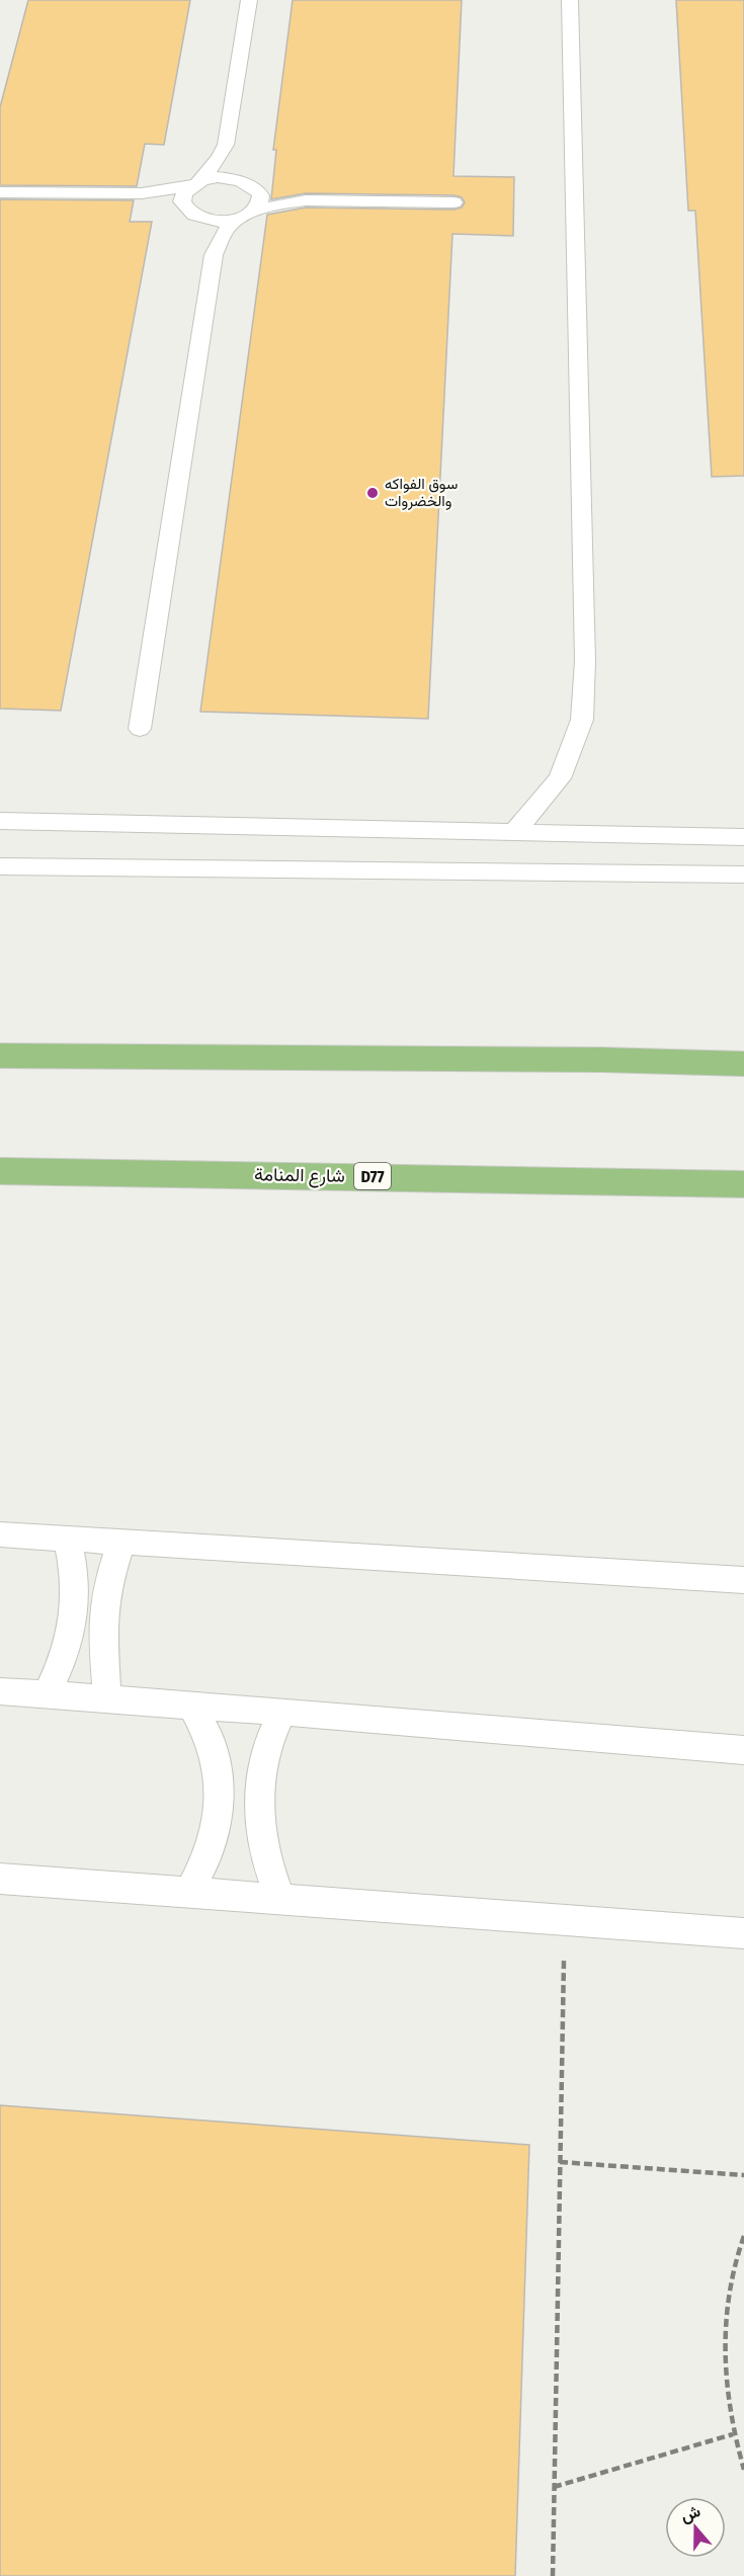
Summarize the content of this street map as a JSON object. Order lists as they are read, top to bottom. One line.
{"streets":{"main road":["شارع المنامة","D77"]},"places":["سوق الفواكه والخضروات"],"north":"top"}
